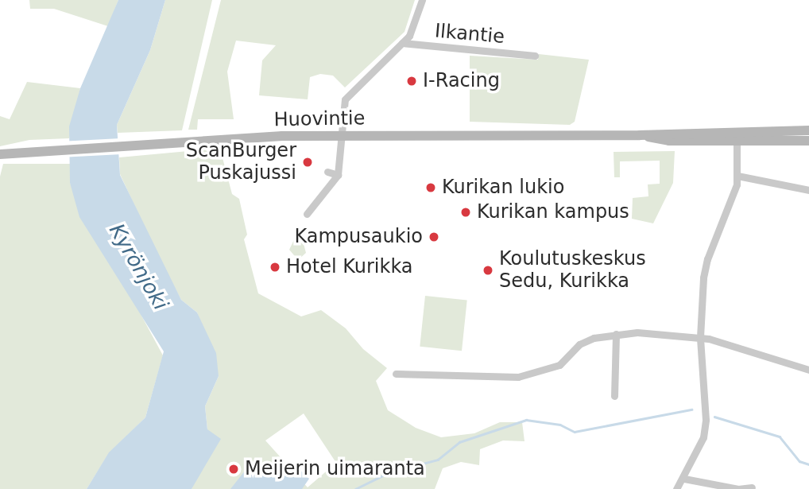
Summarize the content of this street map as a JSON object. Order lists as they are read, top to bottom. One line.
{"streets":{"main road":["Huovintie"],"street":["Ilkantie"]},"water":["Kyrönjoki"],"places":["I-Racing","ScanBurger Puskajussi","Kurikan lukio","Kurikan kampus","Kampusaukio","Hotel Kurikka","Koulutuskeskus Sedu, Kurikka","Meijerin uimaranta"]}
